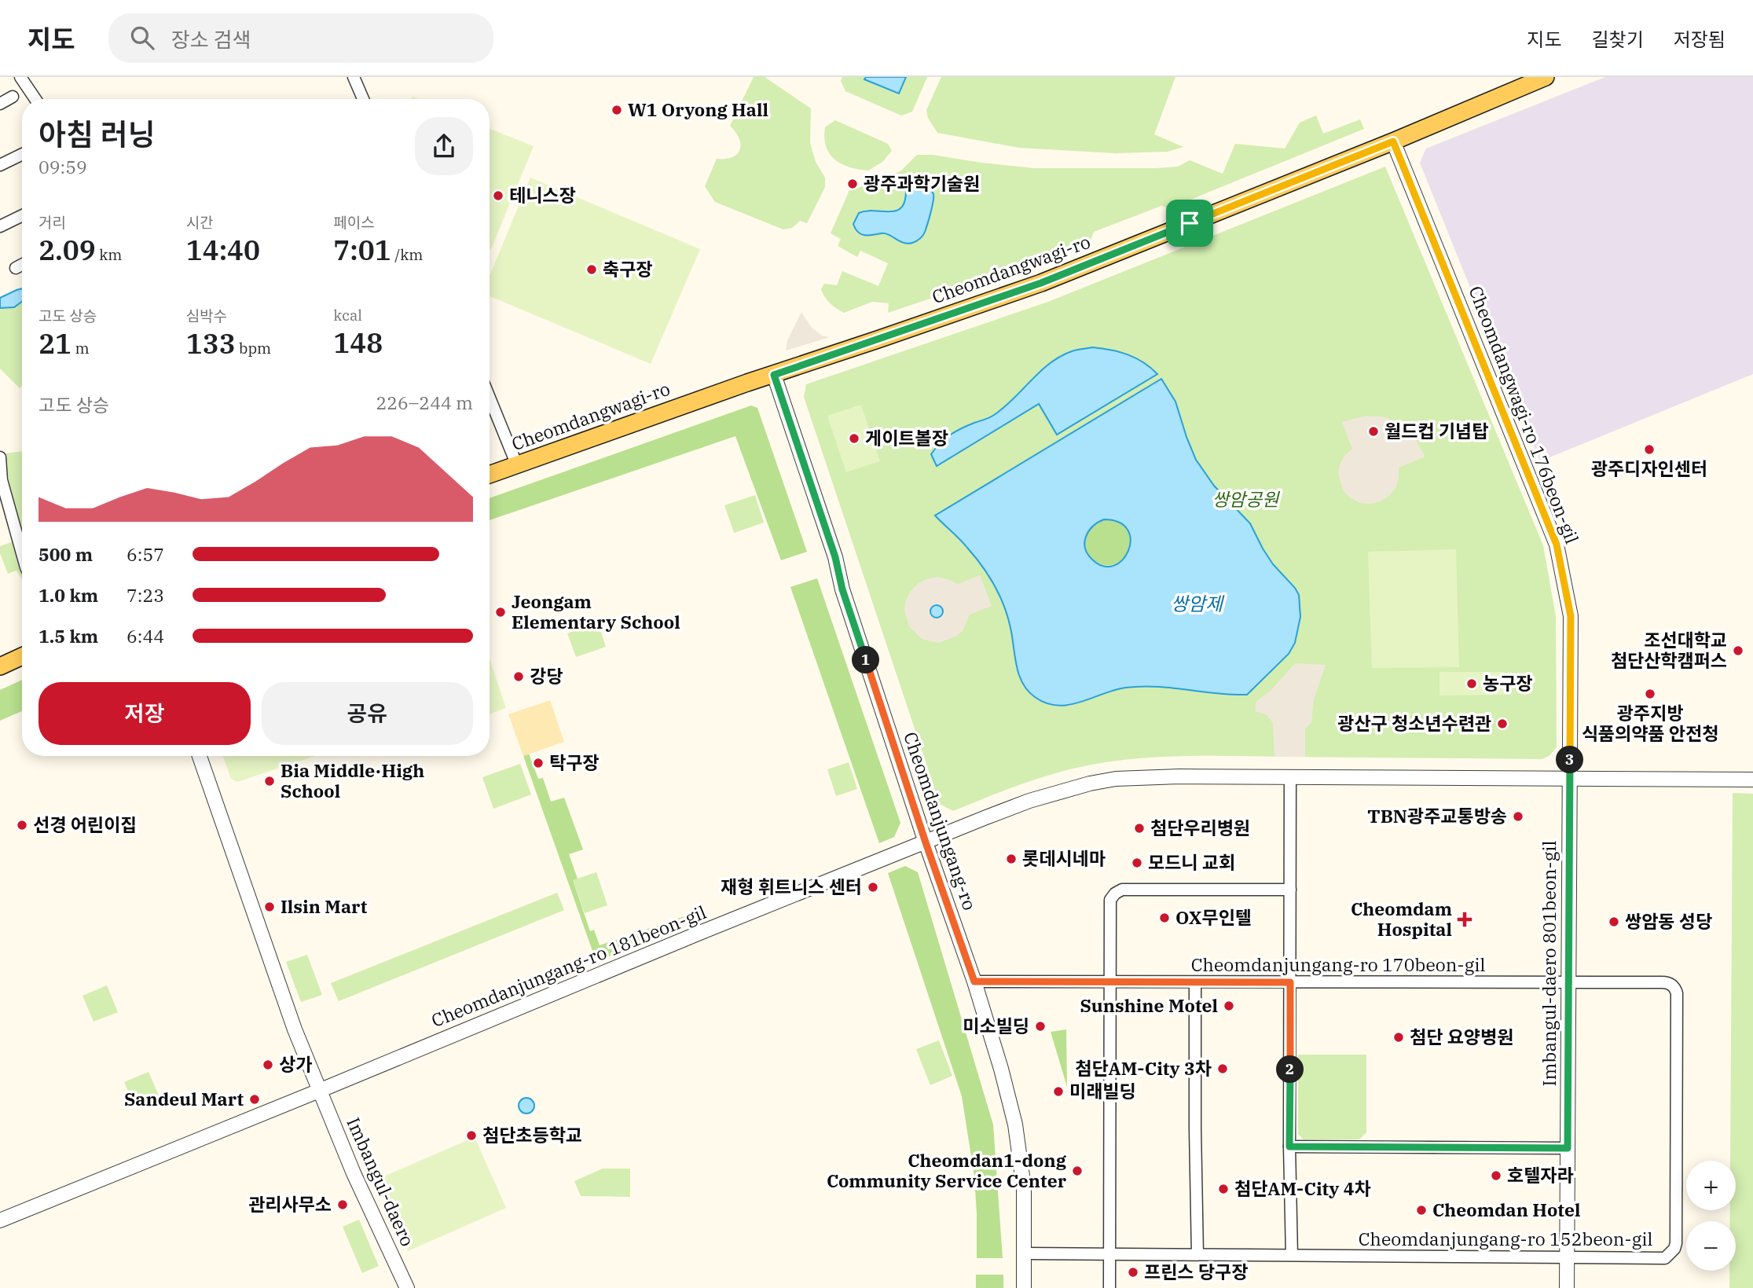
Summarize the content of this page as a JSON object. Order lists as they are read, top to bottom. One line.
{"streets":{"main road":["Cheomdangwagi-ro"],"street":["Cheomdangwagi-ro 176beon-gil","Cheomdanjungang-ro","Imbangul-daero 801beon-gil","Cheomdanjungang-ro 170beon-gil","Cheomdanjungang-ro 181beon-gil","Imbangul-daero","Cheomdanjungang-ro 152beon-gil"]},"crossings":[["Cheomdangwagi-ro","Cheomdangwagi-ro 176beon-gil"],["Cheomdangwagi-ro","Cheomdanjungang-ro"],["Cheomdangwagi-ro 176beon-gil","Imbangul-daero 801beon-gil"],["Cheomdangwagi-ro 176beon-gil","Cheomdanjungang-ro 181beon-gil"],["Cheomdanjungang-ro","Cheomdanjungang-ro 170beon-gil"],["Cheomdanjungang-ro","Cheomdanjungang-ro 181beon-gil"],["Cheomdanjungang-ro","Cheomdanjungang-ro 152beon-gil"],["Imbangul-daero 801beon-gil","Cheomdanjungang-ro 170beon-gil"],["Imbangul-daero 801beon-gil","Cheomdanjungang-ro 181beon-gil"],["Imbangul-daero 801beon-gil","Cheomdanjungang-ro 152beon-gil"],["Cheomdanjungang-ro 170beon-gil","Cheomdanjungang-ro 152beon-gil"],["Cheomdanjungang-ro 181beon-gil","Imbangul-daero"]],"water":["쌍암제"],"parks":["쌍암공원"],"places":{"other":["W1 Oryong Hall","광주과학기술원","테니스장","축구장","월드컵 기념탑","게이트볼장","광주디자인센터","Jeongam Elementary School","조선대학교 첨단산학캠퍼스","강당","농구장","광주지방 식품의약품 안전청","광산구 청소년수련관","탁구장","Bia Middle·High School","TBN광주교통방송","선경 어린이집","첨단우리병원","롯데시네마","모드니 교회","재형 휘트니스 센터","Ilsin Mart","OX무인텔","쌍암동 성당","Sunshine Motel","미소빌딩","첨단 요양병원","상가","첨단AM-City 3차","미래빌딩","Sandeul Mart","첨단초등학교","Cheomdan1-dong Community Service Center","호텔자라","첨단AM-City 4차","관리사무소","Cheomdan Hotel","프린스 당구장"],"health":["Cheomdam Hospital"]},"page":{"header":"지도","search":"장소 검색","nav":["지도","길찾기","저장됨"],"heading":["아침 러닝","09:59"],"stats":[["거리","2.09 km"],["시간","14:40"],["페이스","7:01 /km"],["고도 상승","21 m"],["심박수","133 bpm"],["kcal","148"]],"chart":["고도 상승","226–244 m"],"list":[{"name":"500 m","note":"6:57"},{"name":"1.0 km","note":"7:23"},{"name":"1.5 km","note":"6:44"}],"pins":["1","3","2"],"buttons":["저장","공유"],"map_buttons":["+","−"]}}
